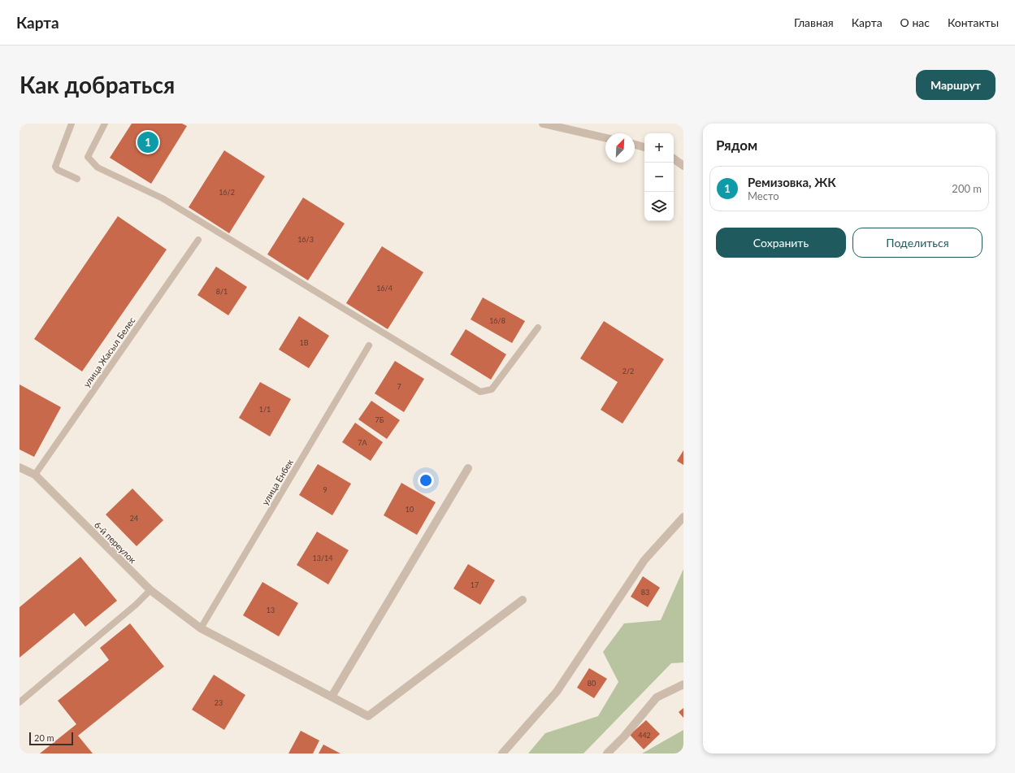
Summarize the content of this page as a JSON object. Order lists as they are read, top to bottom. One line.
{"streets":{"street":["6-й переулок"],"lane":["улица Жасыл Белес","улица Енбек"]},"crossings":[["улица Жасыл Белес","6-й переулок"],["улица Енбек","6-й переулок"]],"house_numbers":["16/2","16/3","16/4","8/1","16/8","1В","2/2","7","1/1","7Б","7А","9","10","24","13/14","17","83","13","80","23","442"],"scale_bar":"20 m","north":"top right","page":{"header":"Карта","nav":["Главная","Карта","О нас","Контакты"],"buttons":["Маршрут",["Сохранить","Поделиться"]],"title":"Как добраться","heading":"Рядом","pins":"1","map_buttons":["+","−"],"list":[{"mark":"1","name":"Ремизовка, ЖК","note":"Место","value":"200 m"}],"scale":"20 m"}}
